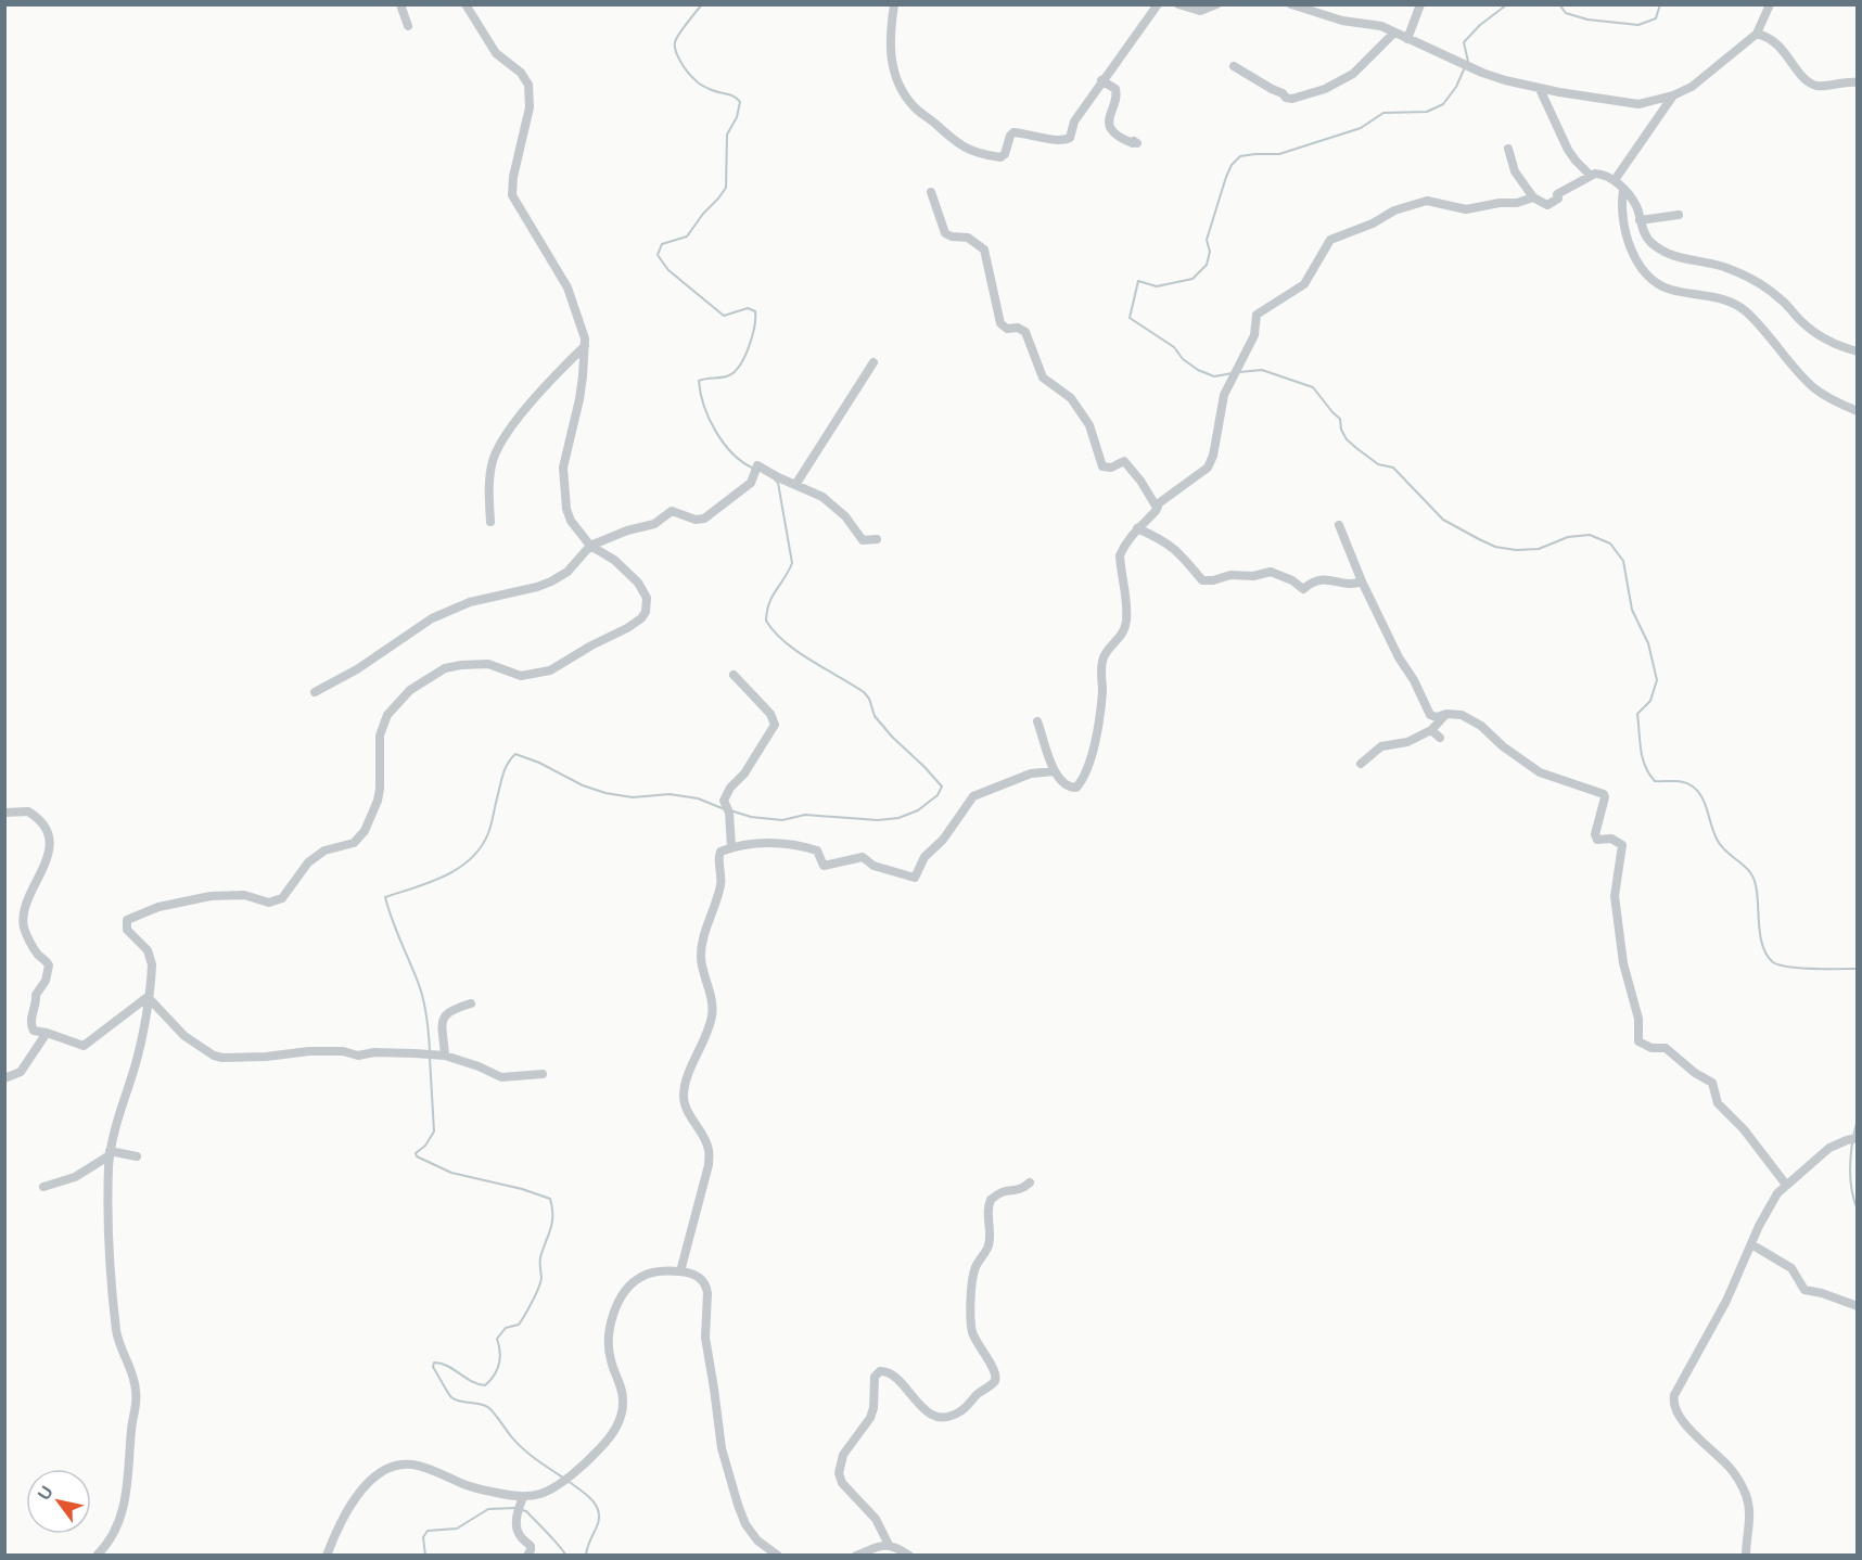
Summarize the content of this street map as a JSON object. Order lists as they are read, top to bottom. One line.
{"north":"top left"}
